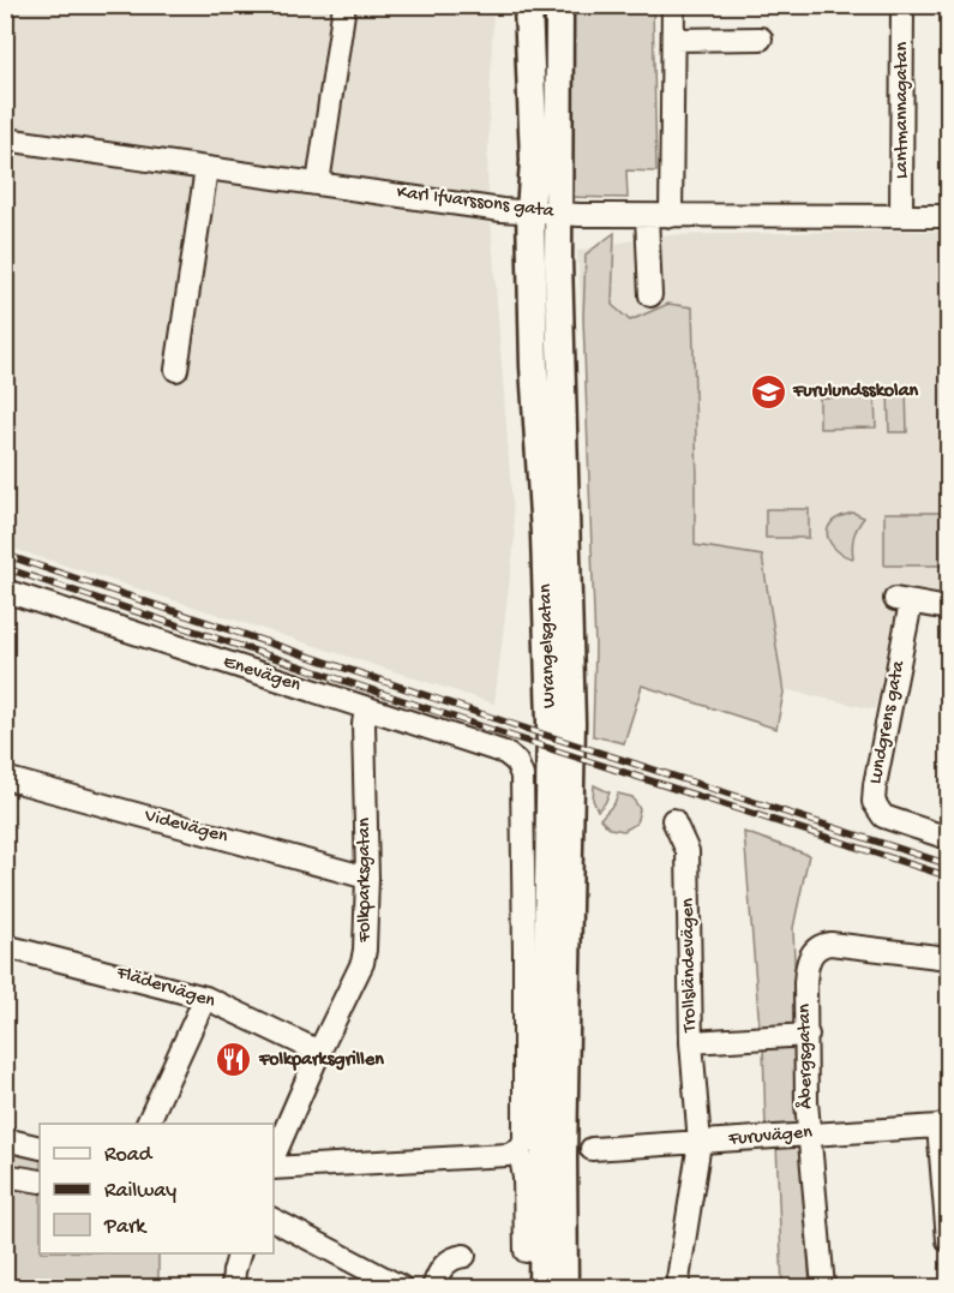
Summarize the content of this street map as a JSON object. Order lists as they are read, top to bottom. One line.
{"streets":{"main road":["Wrangelsgatan"],"street":["Lantmannagatan","Karl Ifvarssons gata","Enevägen","Lundgrens gata","Videvägen","Folkparksgatan","Trollsländevägen","Flädervägen","Åbergsgatan","Furuvägen"]},"crossings":[["Lantmannagatan","Karl Ifvarssons gata"],["Karl Ifvarssons gata","Wrangelsgatan"],["Enevägen","Folkparksgatan"],["Videvägen","Folkparksgatan"],["Folkparksgatan","Flädervägen"],["Trollsländevägen","Åbergsgatan"],["Åbergsgatan","Furuvägen"]],"places":{"school or university":["Furulundsskolan"],"restaurant":["Folkparksgrillen"]},"legend":["Road","Railway","Park"]}
